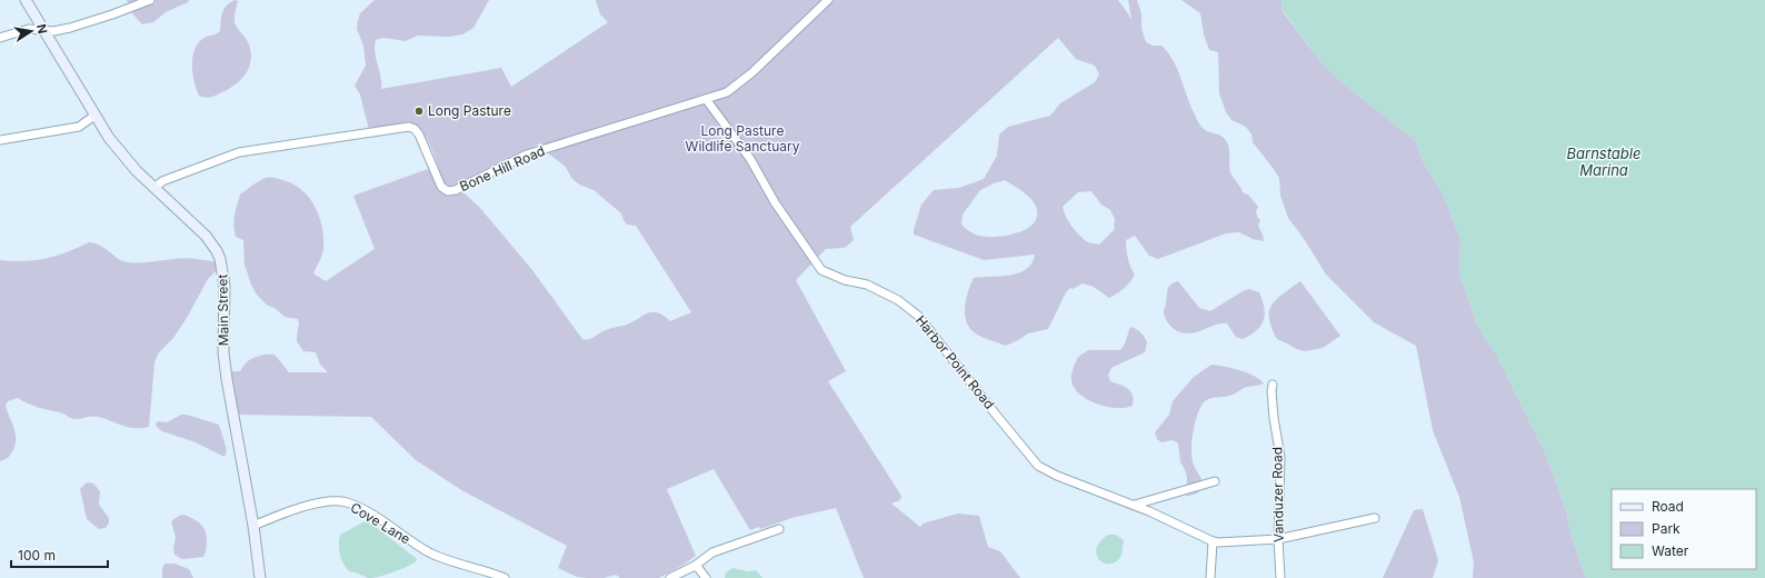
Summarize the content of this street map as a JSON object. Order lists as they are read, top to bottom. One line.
{"streets":{"main road":["Main Street"],"street":["Bone Hill Road","Harbor Point Road","Vanduzer Road","Cove Lane"]},"crossings":[["Bone Hill Road","Main Street"],["Bone Hill Road","Harbor Point Road"],["Main Street","Cove Lane"]],"water":["Barnstable Marina"],"parks":["Long Pasture Wildlife Sanctuary"],"places":["Long Pasture"],"legend":["Road","Park","Water"],"scale_bar":"100 m","north":"right"}
